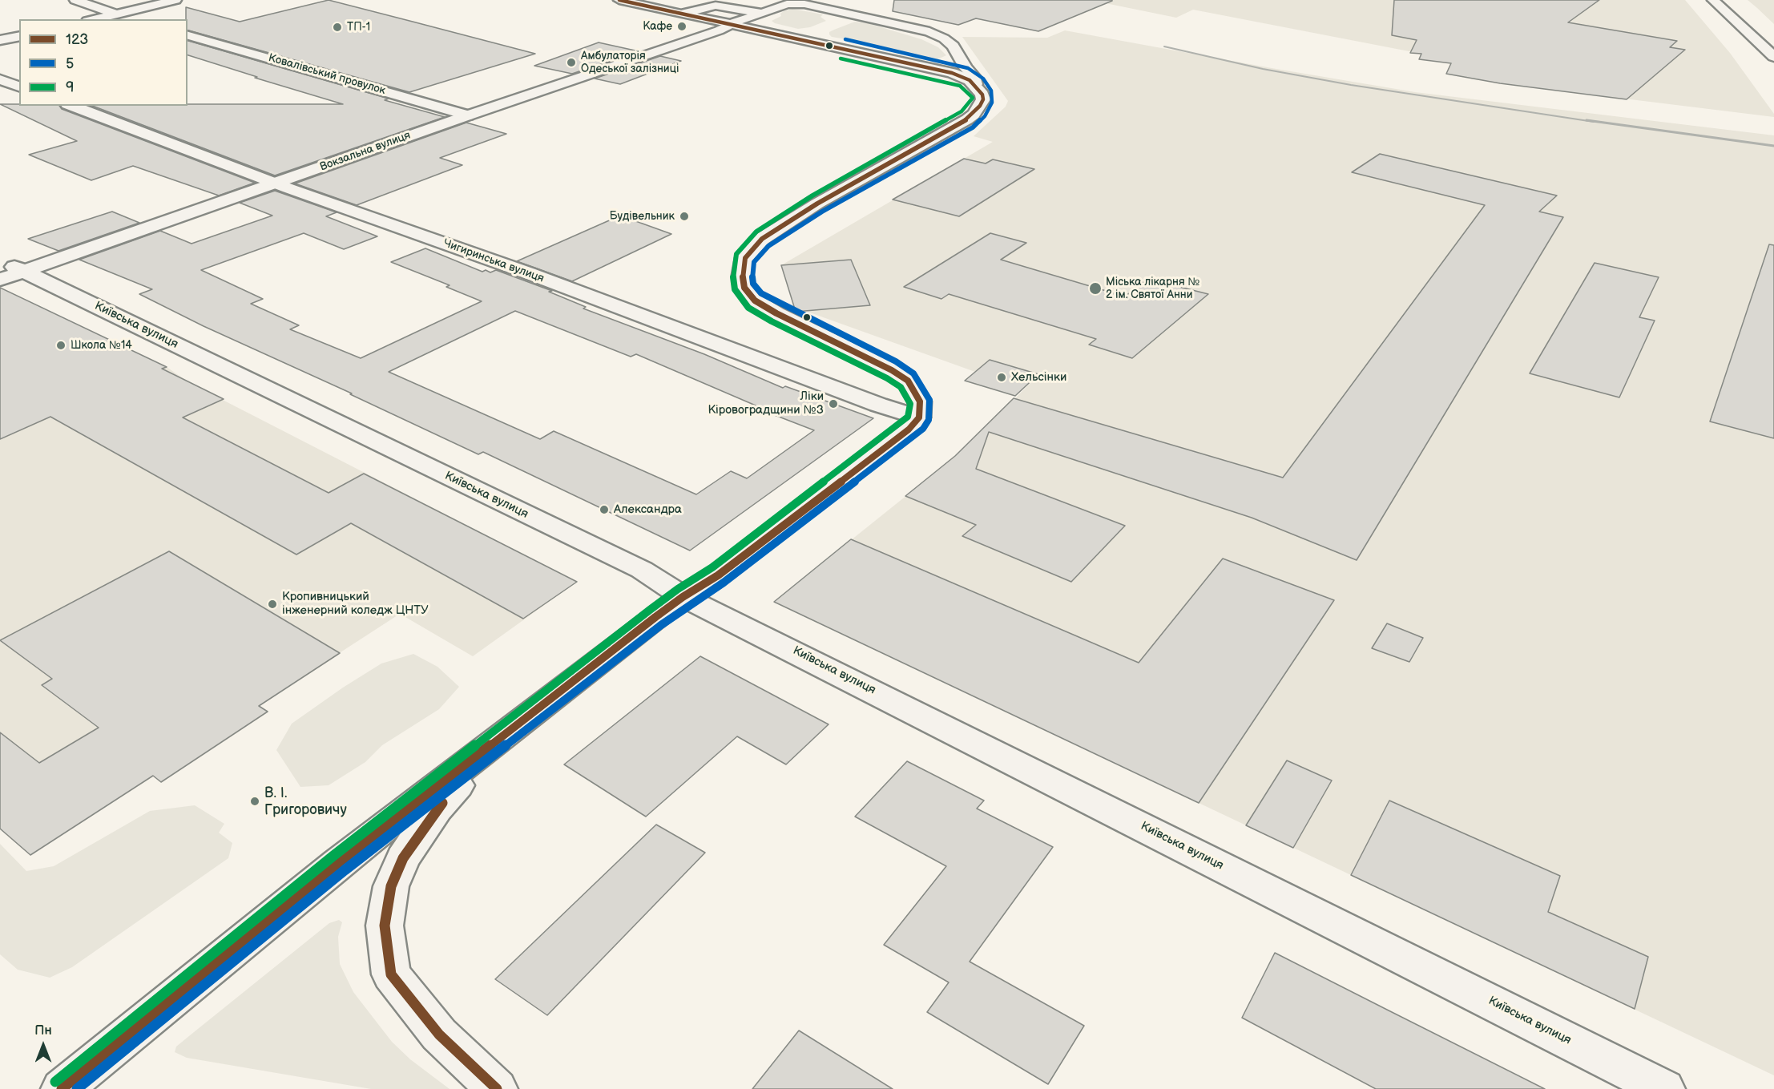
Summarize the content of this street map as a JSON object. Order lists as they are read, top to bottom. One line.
{"streets":{"street":["Ковалівський провулок","Вокзальна вулиця","Чигиринська вулиця","Київська вулиця"]},"crossings":[["Ковалівський провулок","Вокзальна вулиця"],["Вокзальна вулиця","Чигиринська вулиця"],["Вокзальна вулиця","Київська вулиця"]],"places":["Кафе","ТП-1","Амбулаторія Одеської залізниці","Будівельник","Міська лікарня № 2 ім. Святої Анни","Школа №14","Хельсінки","Ліки Кіровоградщини №3","Александра","Кропивницький інженерний коледж ЦНТУ","В. І. Григоровичу"],"lines":["transit line 123","transit line 5","transit line 9"],"legend":["123","5","9"],"north":"top"}
